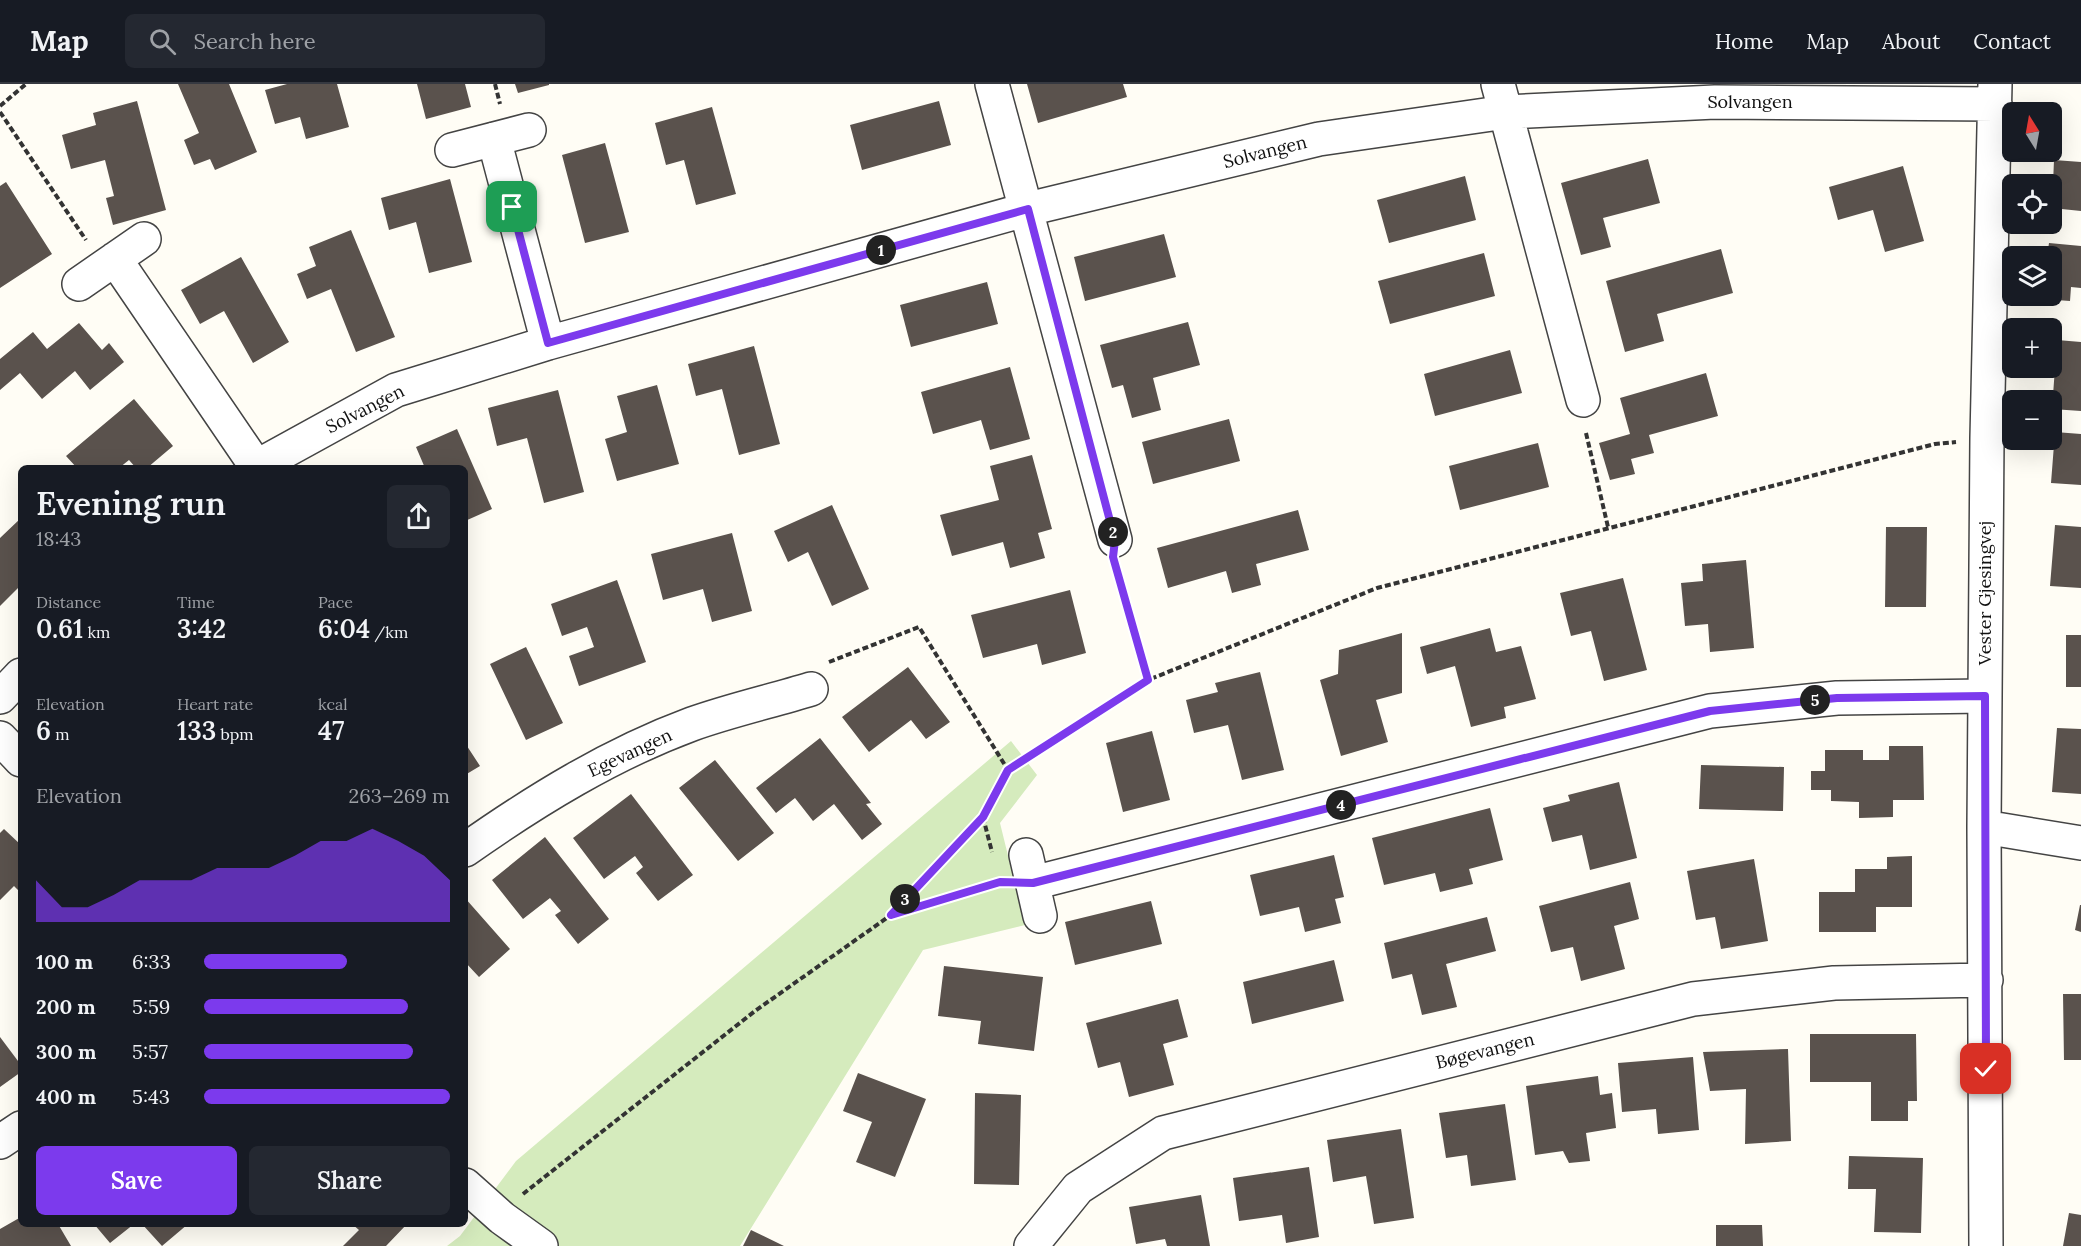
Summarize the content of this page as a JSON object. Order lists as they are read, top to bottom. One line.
{"streets":{"street":["Solvangen","Vester Gjesingvej","Egevangen","Bøgevangen"]},"crossings":[["Solvangen","Vester Gjesingvej"],["Vester Gjesingvej","Bøgevangen"]],"north":"top","page":{"header":"Map","search":"Search here","nav":["Home","Map","About","Contact"],"map_buttons":["+","−"],"pins":["1","2","5","4","3"],"heading":["Evening run","18:43"],"stats":[["Distance","0.61 km"],["Time","3:42"],["Pace","6:04 /km"],["Elevation","6 m"],["Heart rate","133 bpm"],["kcal","47"]],"chart":["Elevation","263–269 m"],"list":[{"name":"100 m","note":"6:33"},{"name":"200 m","note":"5:59"},{"name":"300 m","note":"5:57"},{"name":"400 m","note":"5:43"}],"buttons":["Save","Share"]}}
